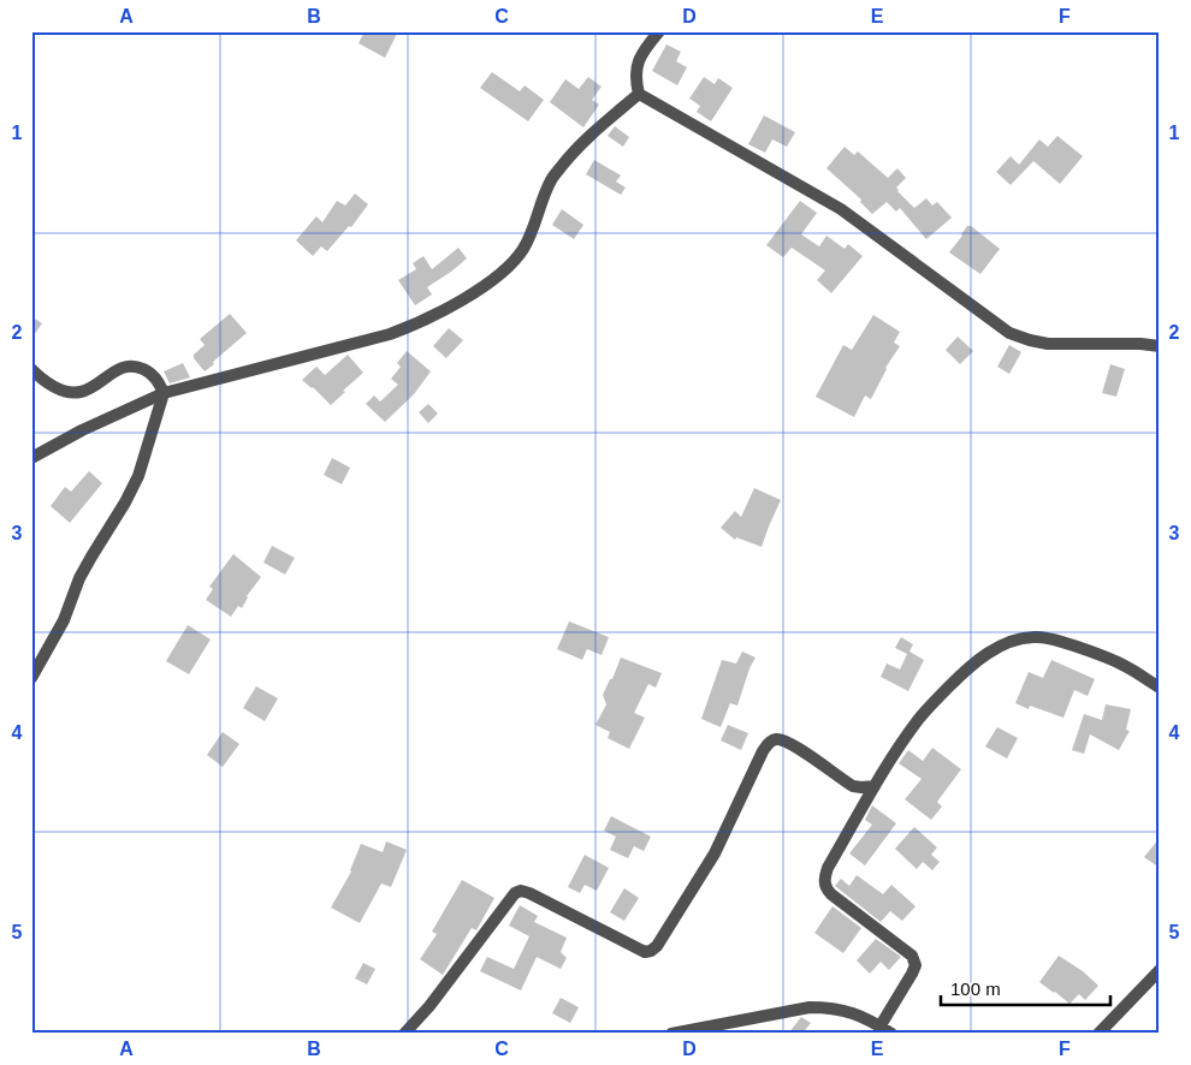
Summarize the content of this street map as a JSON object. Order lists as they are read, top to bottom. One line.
{"scale_bar":"100 m","grid":{"columns":["A","B","C","D","E","F"],"rows":["1","2","3","4","5"]}}
